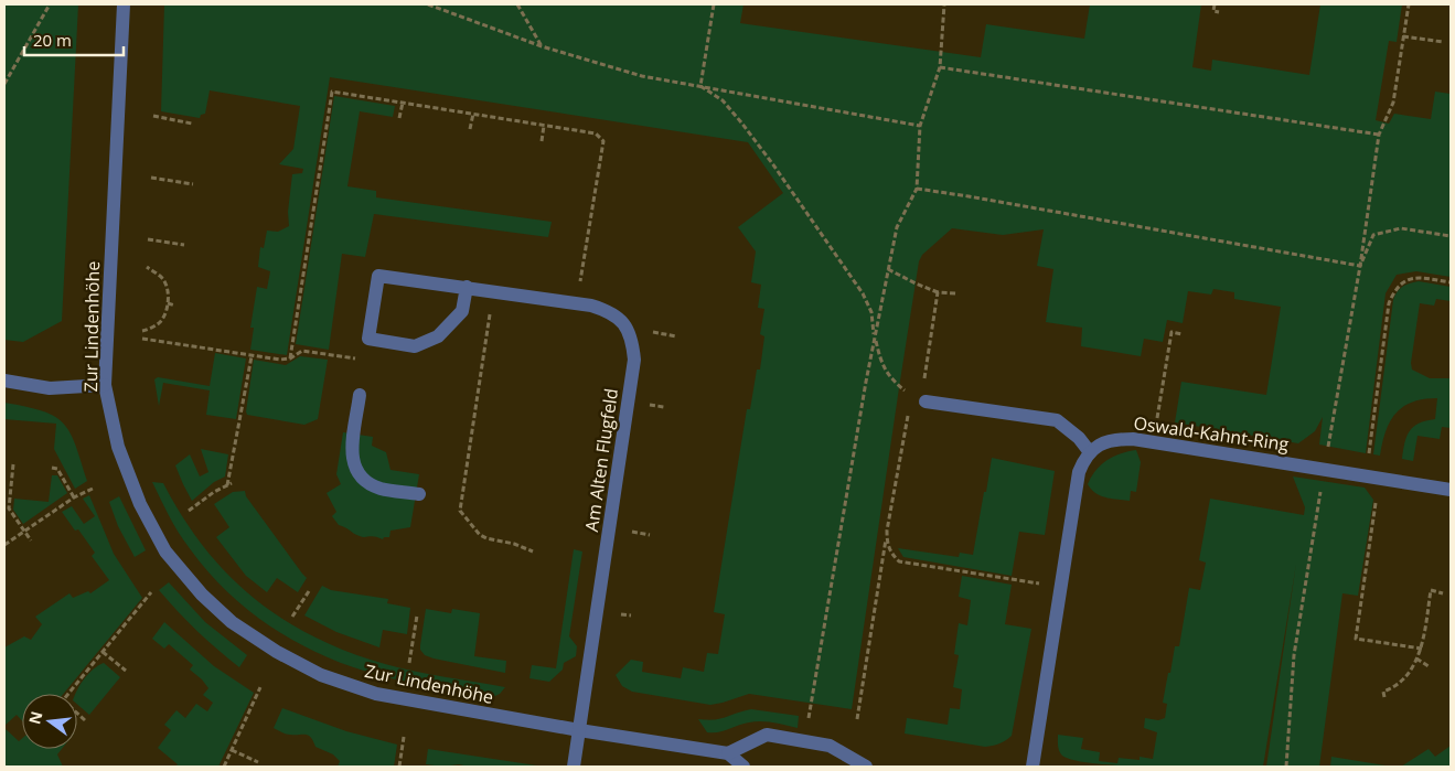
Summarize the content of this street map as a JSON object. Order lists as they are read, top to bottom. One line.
{"streets":{"street":["Zur Lindenhöhe","Oswald-Kahnt-Ring","Am Alten Flugfeld"]},"crossings":[["Zur Lindenhöhe","Am Alten Flugfeld"]],"scale_bar":"20 m","north":"left"}
